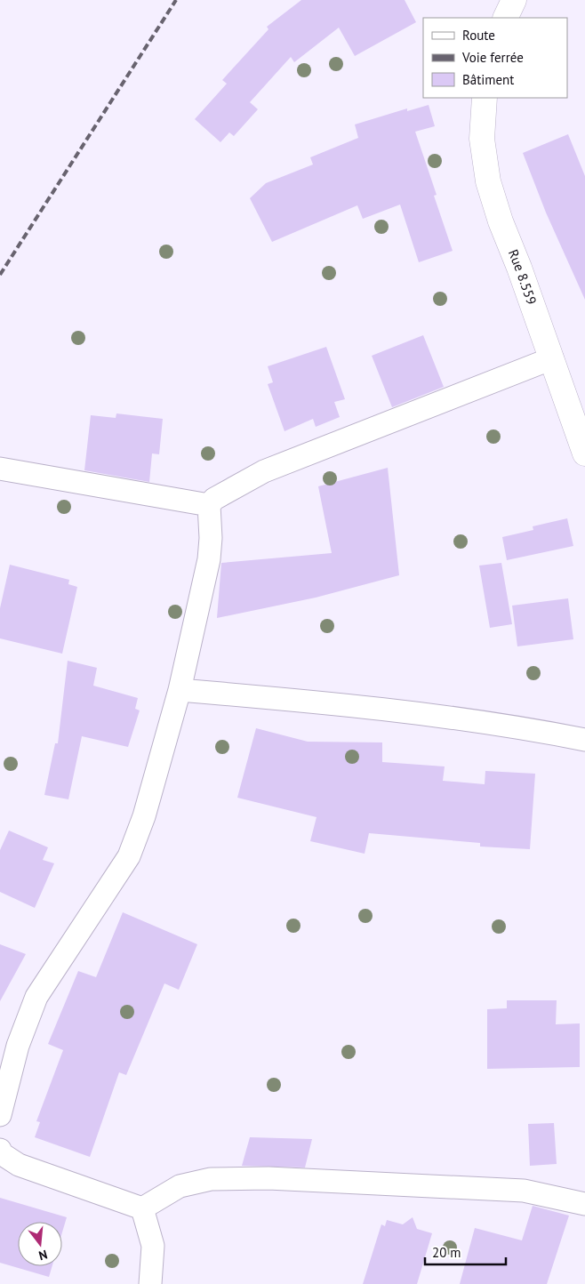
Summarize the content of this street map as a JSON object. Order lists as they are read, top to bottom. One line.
{"streets":{"main road":["Rue 8.559"]},"legend":["Route","Voie ferrée","Bâtiment"],"scale_bar":"20 m","north":"bottom"}
